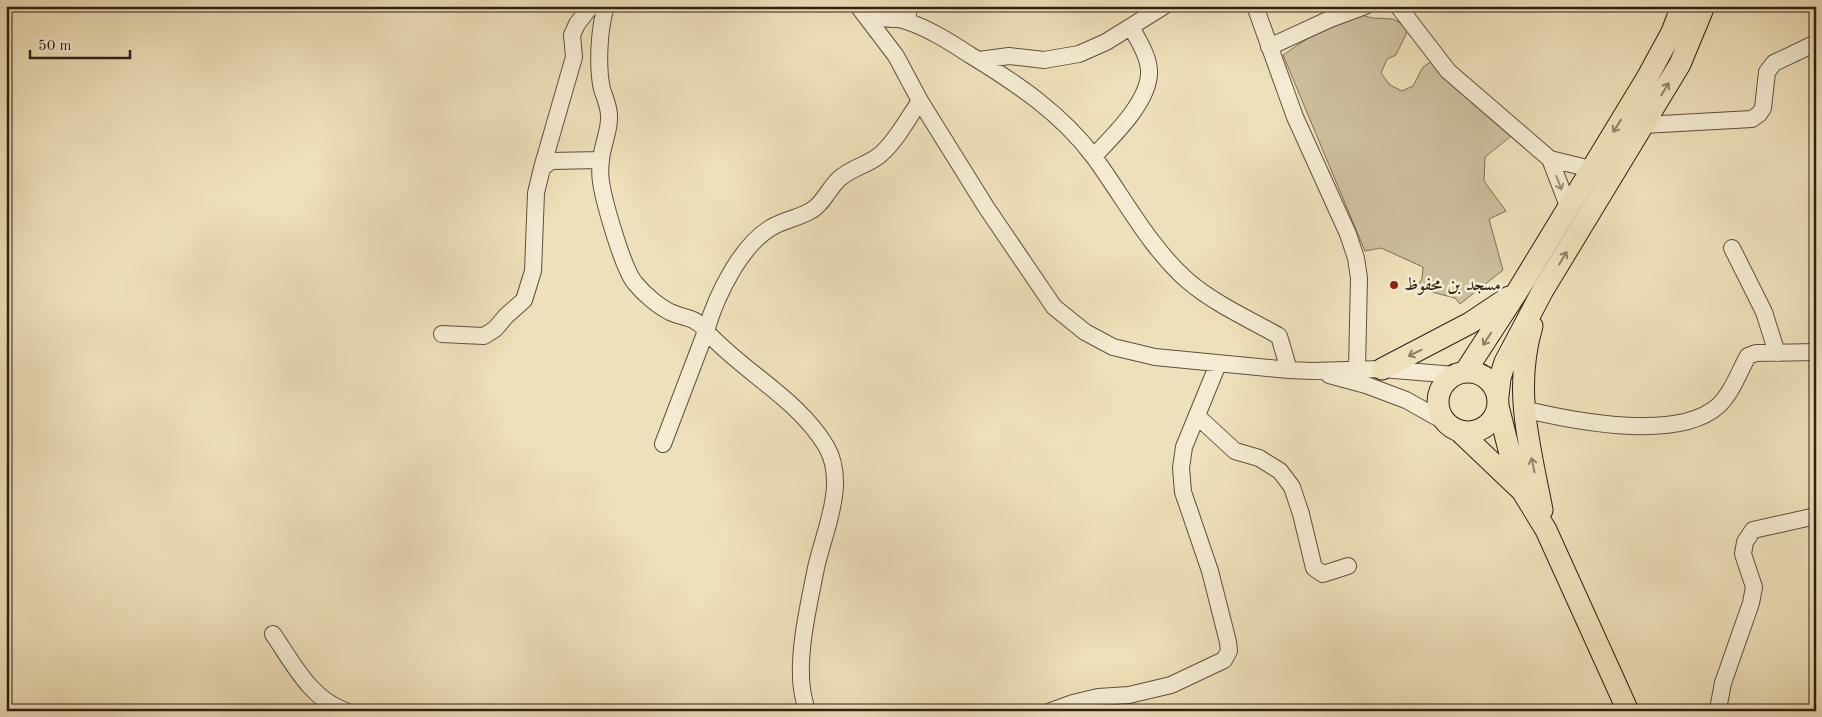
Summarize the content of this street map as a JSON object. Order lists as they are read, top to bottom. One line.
{"places":["مسجد بن محفوظ"],"scale_bar":"50 m"}
